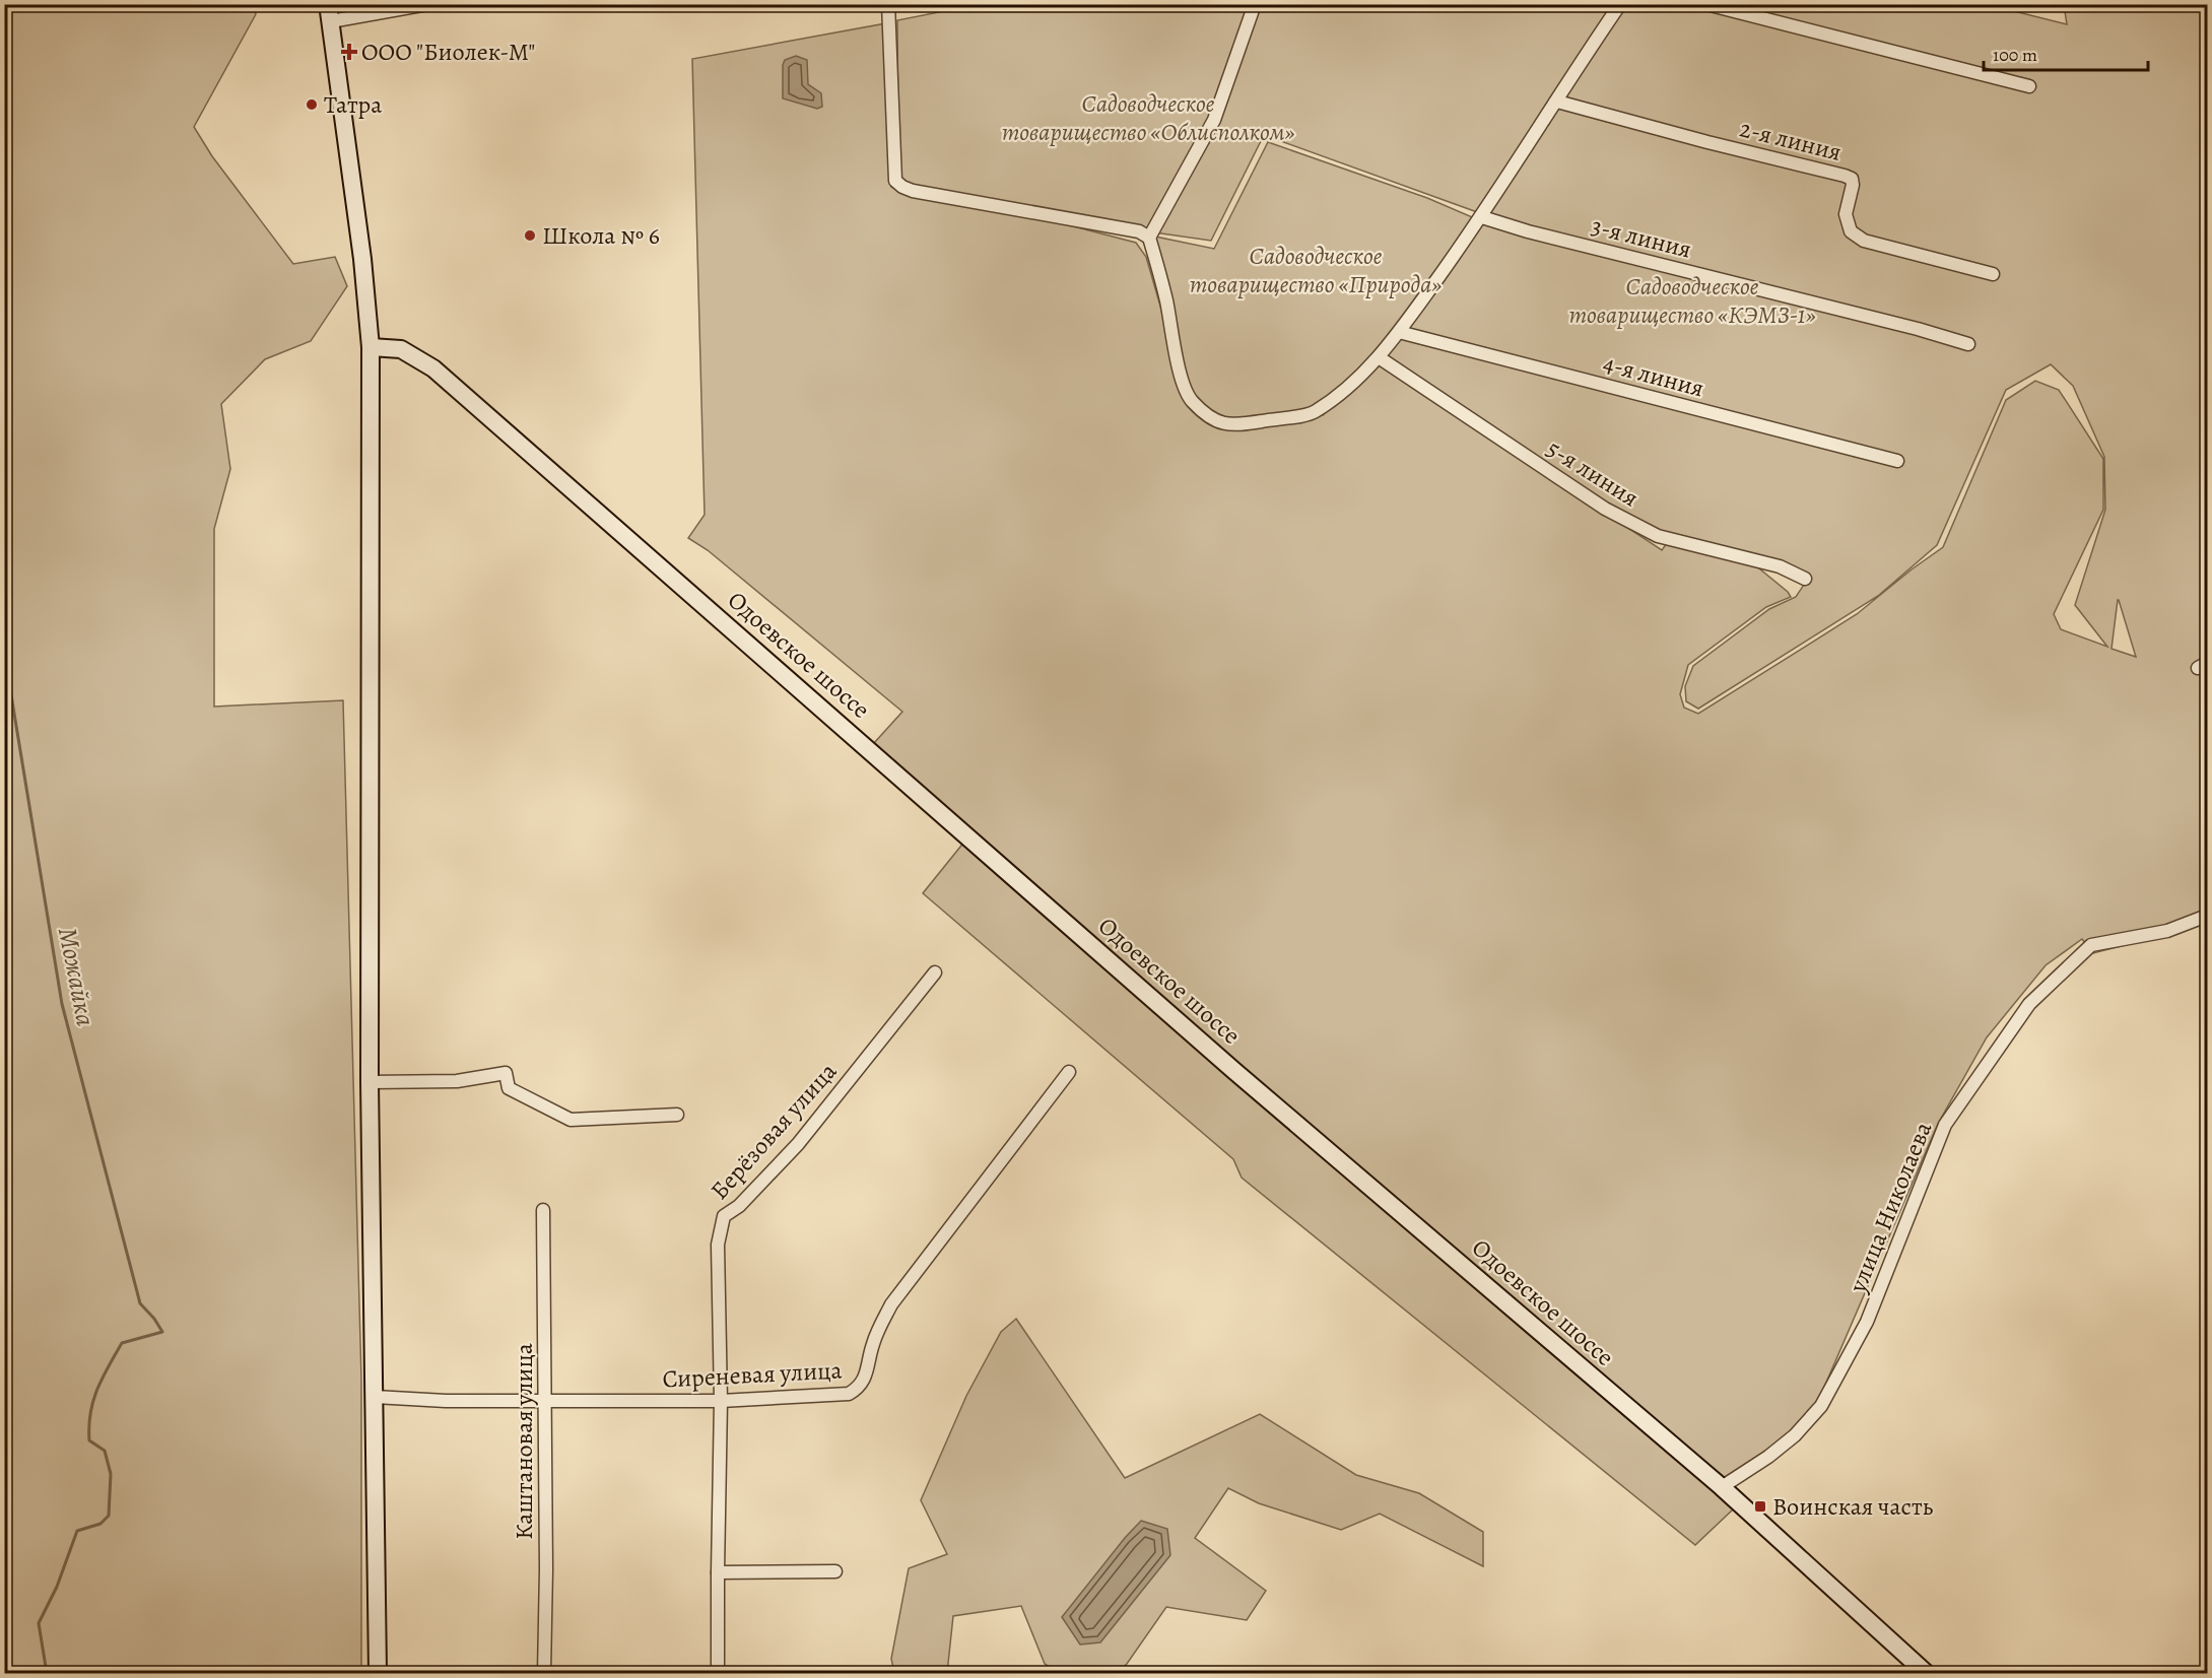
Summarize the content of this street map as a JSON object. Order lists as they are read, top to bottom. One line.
{"streets":{"main road":["Одоевское шоссе"],"street":["2-я линия","3-я линия","4-я линия","5-я линия","Берёзовая улица","улица Николаева","Сиреневая улица","Каштановая улица"]},"crossings":[["Одоевское шоссе","улица Николаева"],["Берёзовая улица","Сиреневая улица"],["Сиреневая улица","Каштановая улица"]],"water":["Можайка"],"parks":["Садоводческое товарищество «Облисполком»","Садоводческое товарищество «Природа»","Садоводческое товарищество «КЭМЗ-1»"],"places":{"health":["ООО \"Биолек-М\""],"other":["Татра","Школа № 6"],"transit":["Воинская часть"]},"scale_bar":"100 m"}
